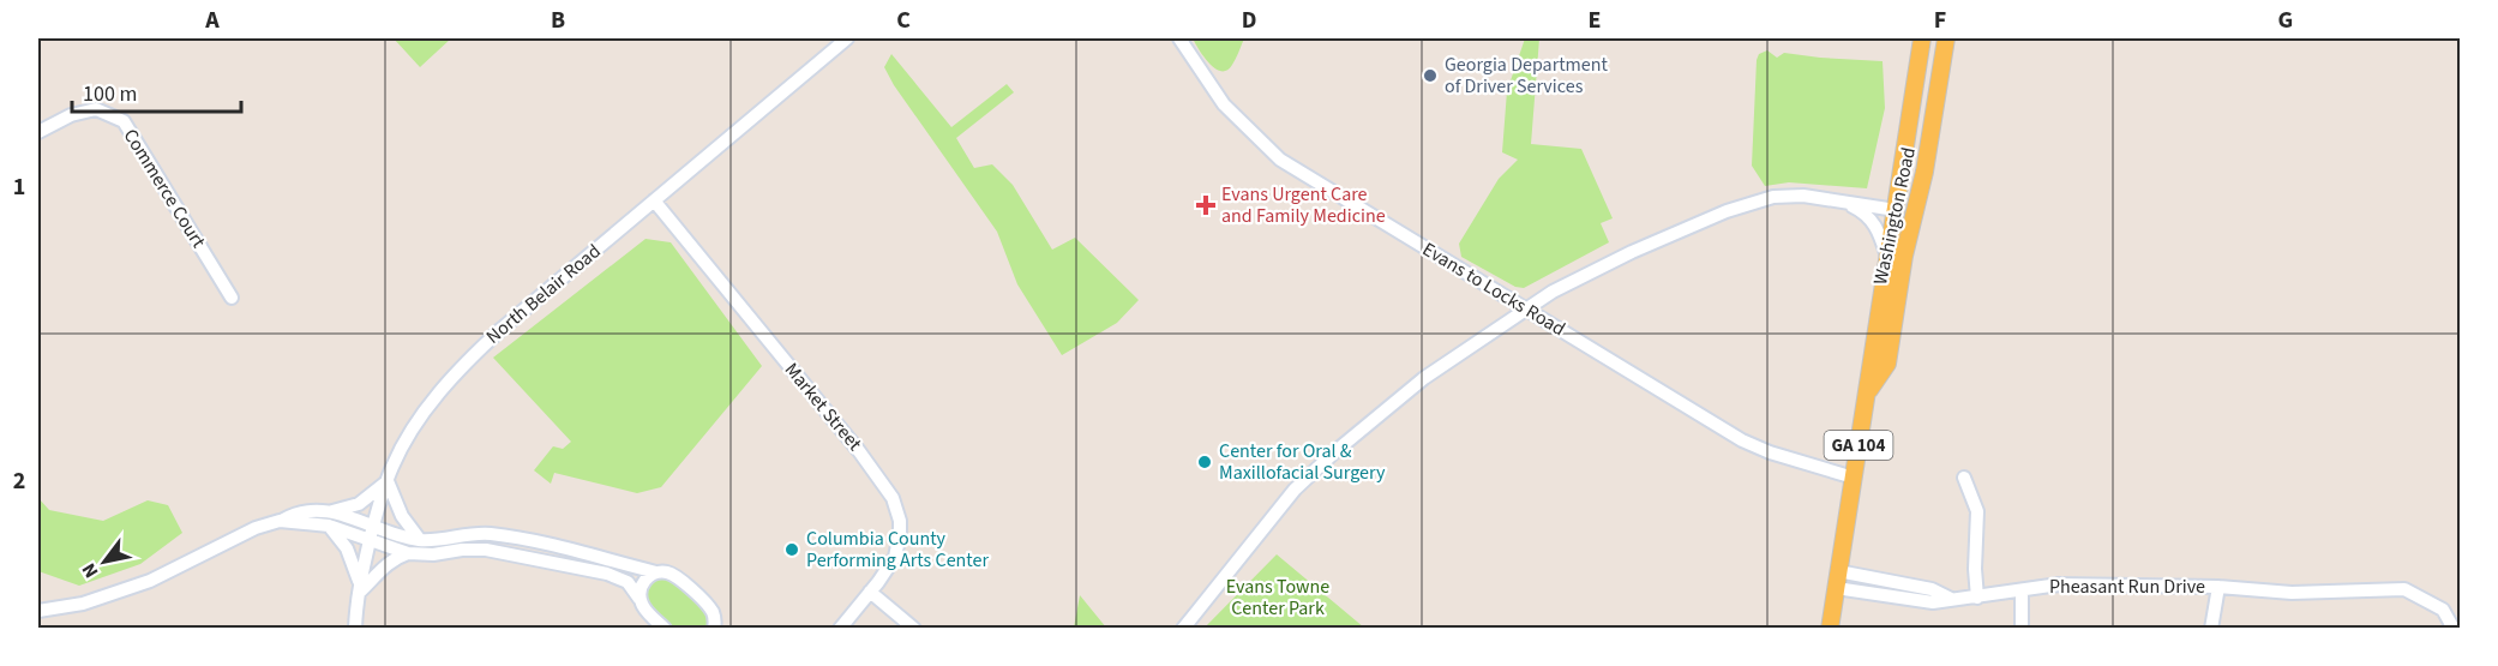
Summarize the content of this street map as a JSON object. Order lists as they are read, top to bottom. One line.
{"streets":{"main road":["Washington Road","GA 104"],"street":["Commerce Court","Evans to Locks Road","North Belair Road","Market Street","Pheasant Run Drive"]},"crossings":[["Washington Road","Evans to Locks Road"],["Washington Road","Pheasant Run Drive"],["North Belair Road","Market Street"]],"parks":["Evans Towne Center Park"],"places":{"other":["Georgia Department of Driver Services","Center for Oral & Maxillofacial Surgery","Columbia County Performing Arts Center"],"health":["Evans Urgent Care and Family Medicine"]},"scale_bar":"100 m","north":"bottom left","grid":{"columns":["A","B","C","D","E","F","G"],"rows":["1","2"]}}
